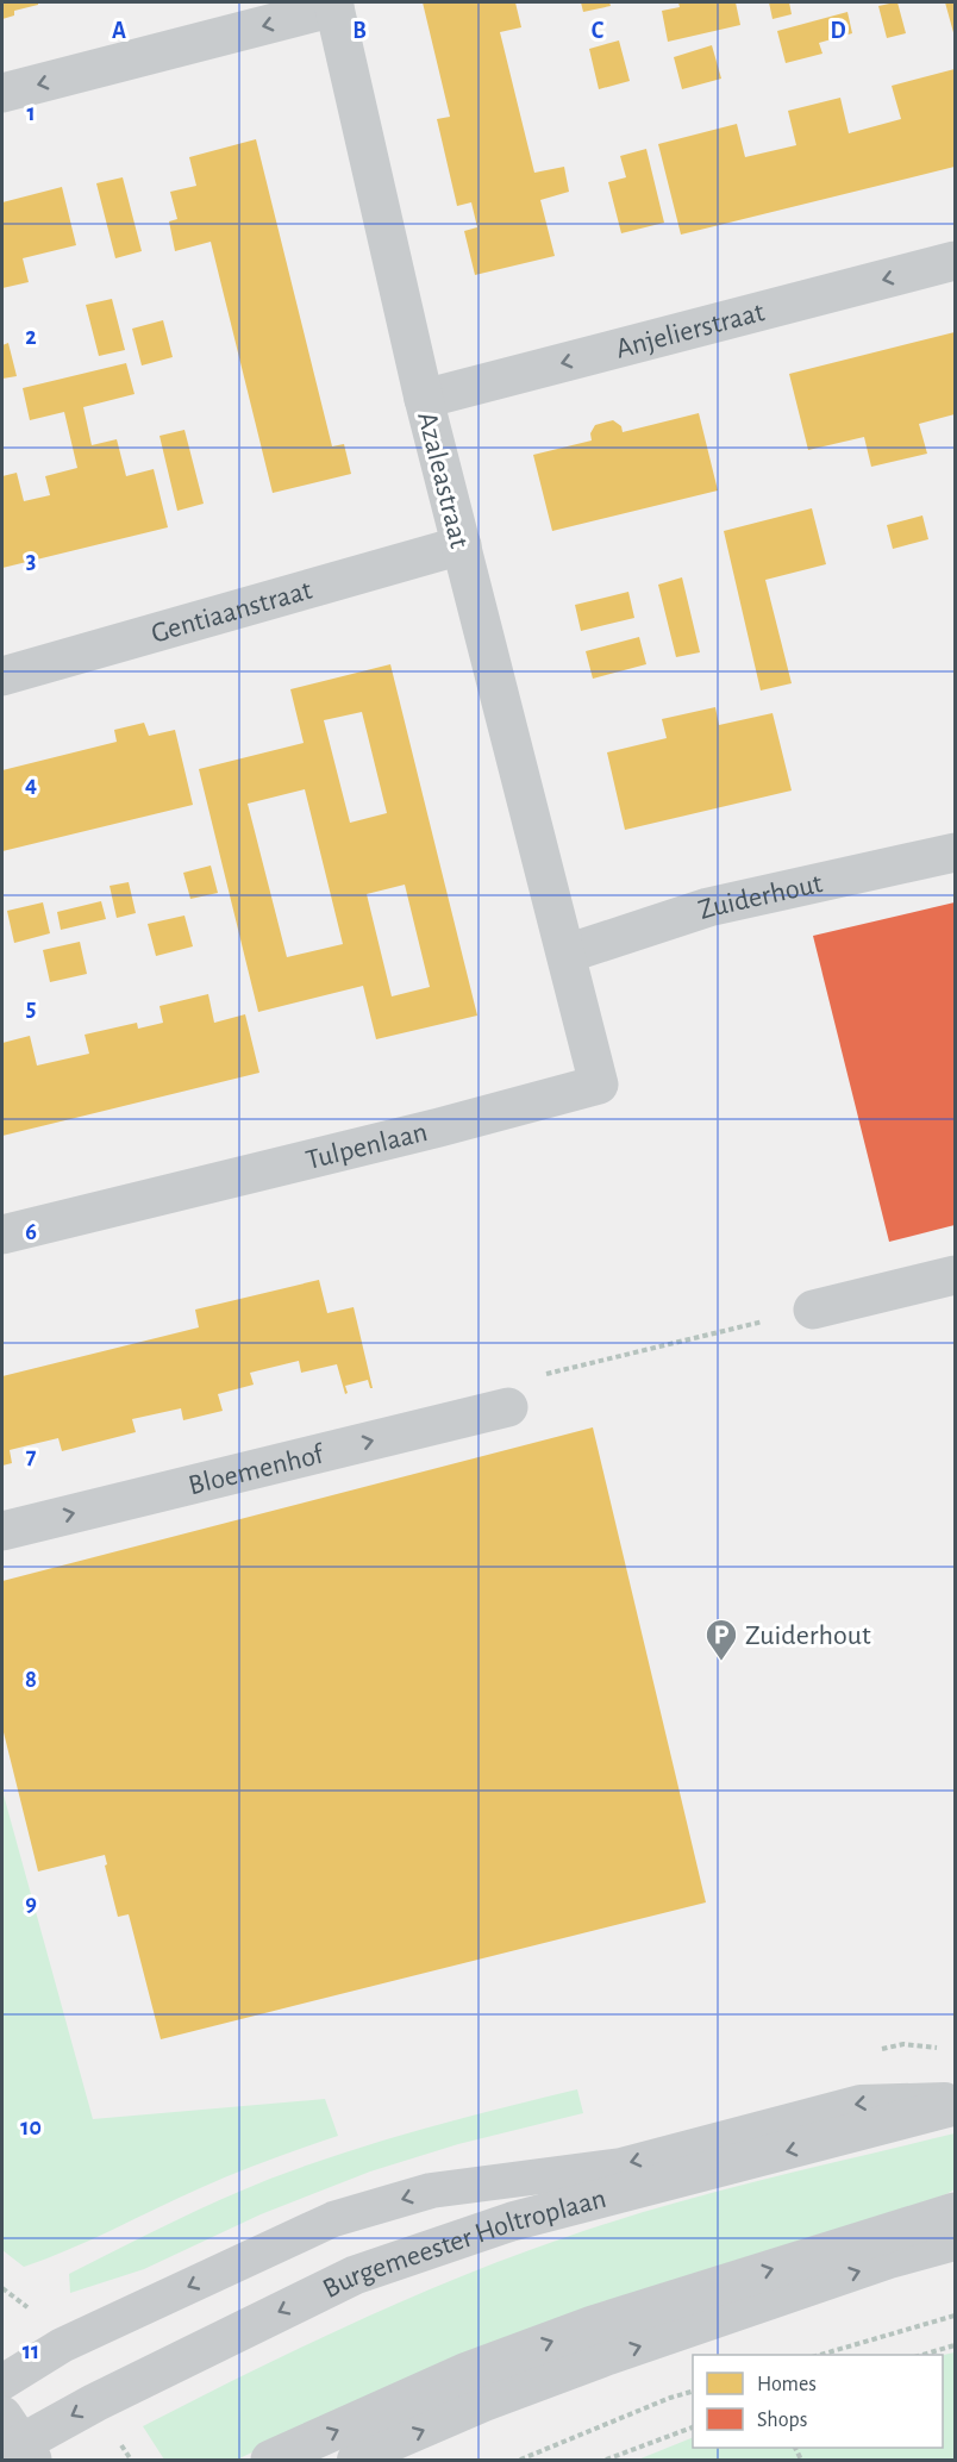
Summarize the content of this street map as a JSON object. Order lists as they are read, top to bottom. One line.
{"streets":{"street":["Anjelierstraat","Azaleastraat","Gentiaanstraat","Zuiderhout","Tulpenlaan","Bloemenhof","Burgemeester Holtroplaan"]},"crossings":[["Anjelierstraat","Azaleastraat"],["Azaleastraat","Gentiaanstraat"],["Azaleastraat","Zuiderhout"],["Azaleastraat","Tulpenlaan"],["Zuiderhout","Tulpenlaan"]],"one_way":["Anjelierstraat","Bloemenhof"],"places":{"parking":["Zuiderhout"]},"legend":["Homes","Shops"],"grid":{"columns":["A","B","C","D"],"rows":["1","2","3","4","5","6","7","8","9","10","11"]}}
